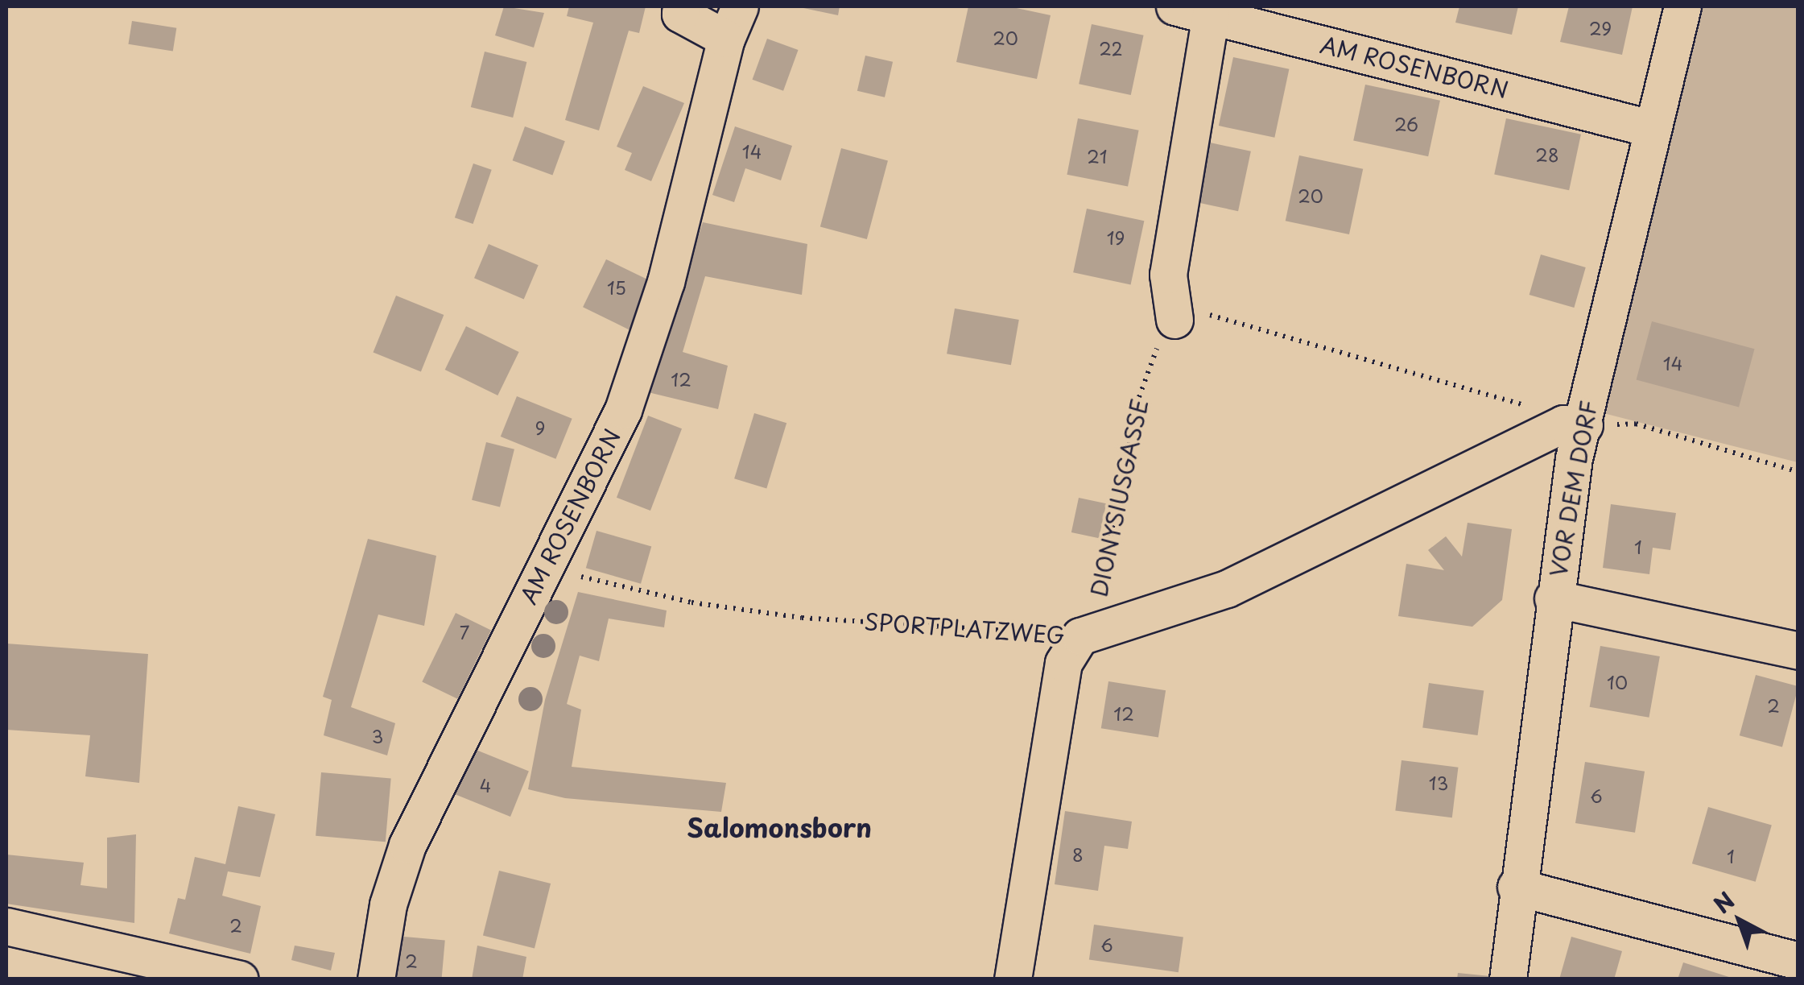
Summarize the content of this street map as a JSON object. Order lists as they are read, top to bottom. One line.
{"streets":{"street":["AM ROSENBORN","VOR DEM DORF","SPORTPLATZWEG"],"path":["DIONYSIUSGASSE"]},"crossings":[["AM ROSENBORN","VOR DEM DORF"],["AM ROSENBORN","SPORTPLATZWEG"],["VOR DEM DORF","SPORTPLATZWEG"],["DIONYSIUSGASSE","SPORTPLATZWEG"]],"districts":["Salomonsborn"],"house_numbers":["29","20","22","26","14","28","21","20","19","15","14","12","9","1","7","10","2","12","3","13","4","6","8","1","2","6","2"],"north":"top left"}
